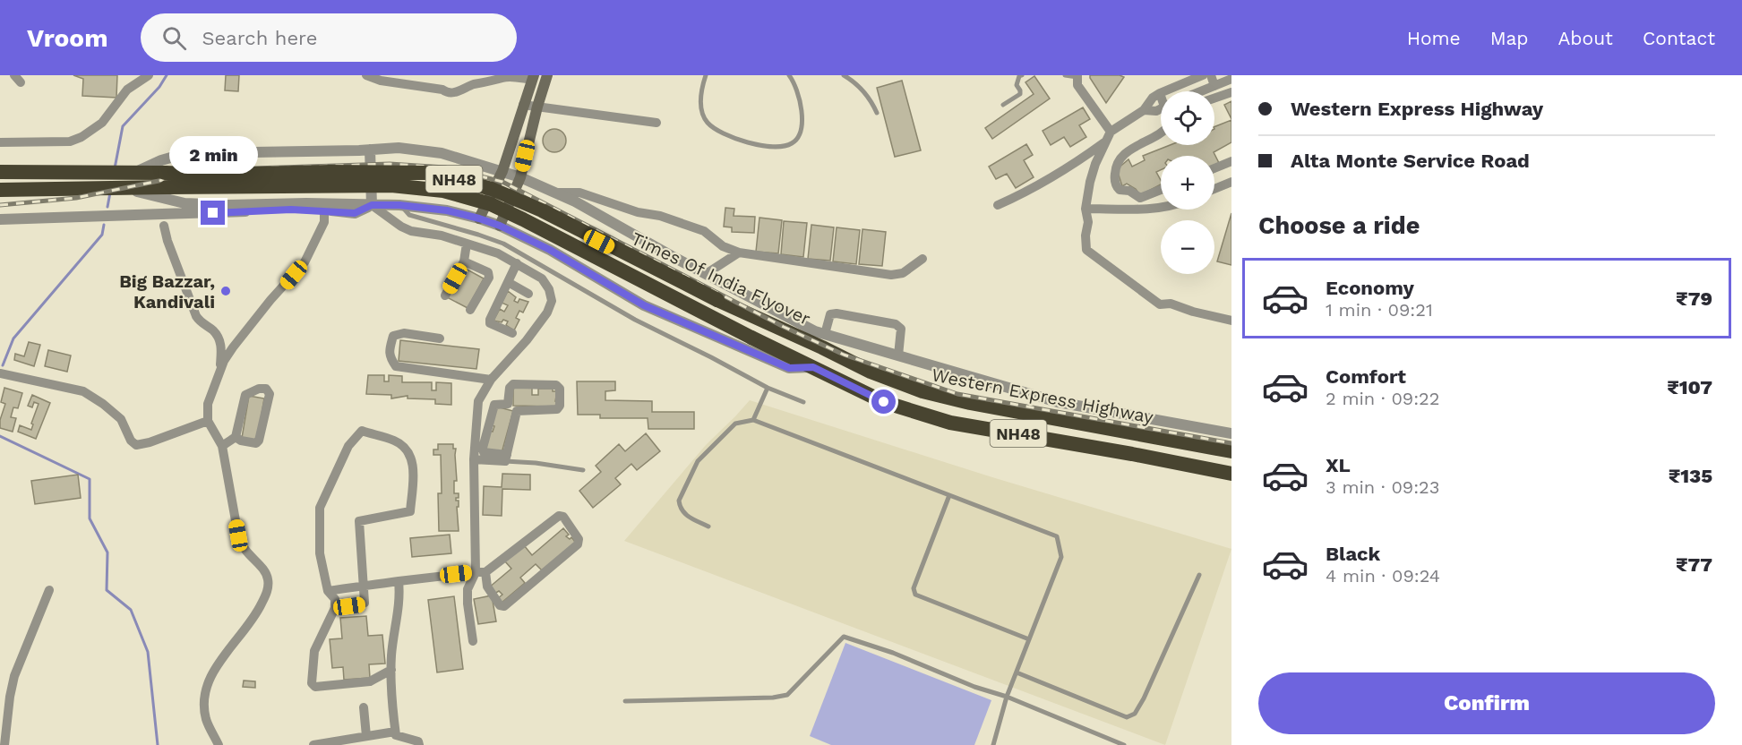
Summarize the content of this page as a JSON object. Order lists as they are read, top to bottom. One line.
{"streets":{"highway":["NH48","Times Of India Flyover","Western Express Highway"]},"crossings":[["NH48","Times Of India Flyover"],["Times Of India Flyover","Western Express Highway"]],"places":["Big Bazzar, Kandivali"],"page":{"header":"Vroom","search":"Search here","nav":["Home","Map","About","Contact"],"banner":["Western Express Highway","Alta Monte Service Road"],"map_buttons":["+","−"],"bubble":"2 min","heading":"Choose a ride","list":[{"name":"Economy","note":"1 min · 09:21","value":"₹79"},{"name":"Comfort","note":"2 min · 09:22","value":"₹107"},{"name":"XL","note":"3 min · 09:23","value":"₹135"},{"name":"Black","note":"4 min · 09:24","value":"₹77"}],"buttons":"Confirm"}}
